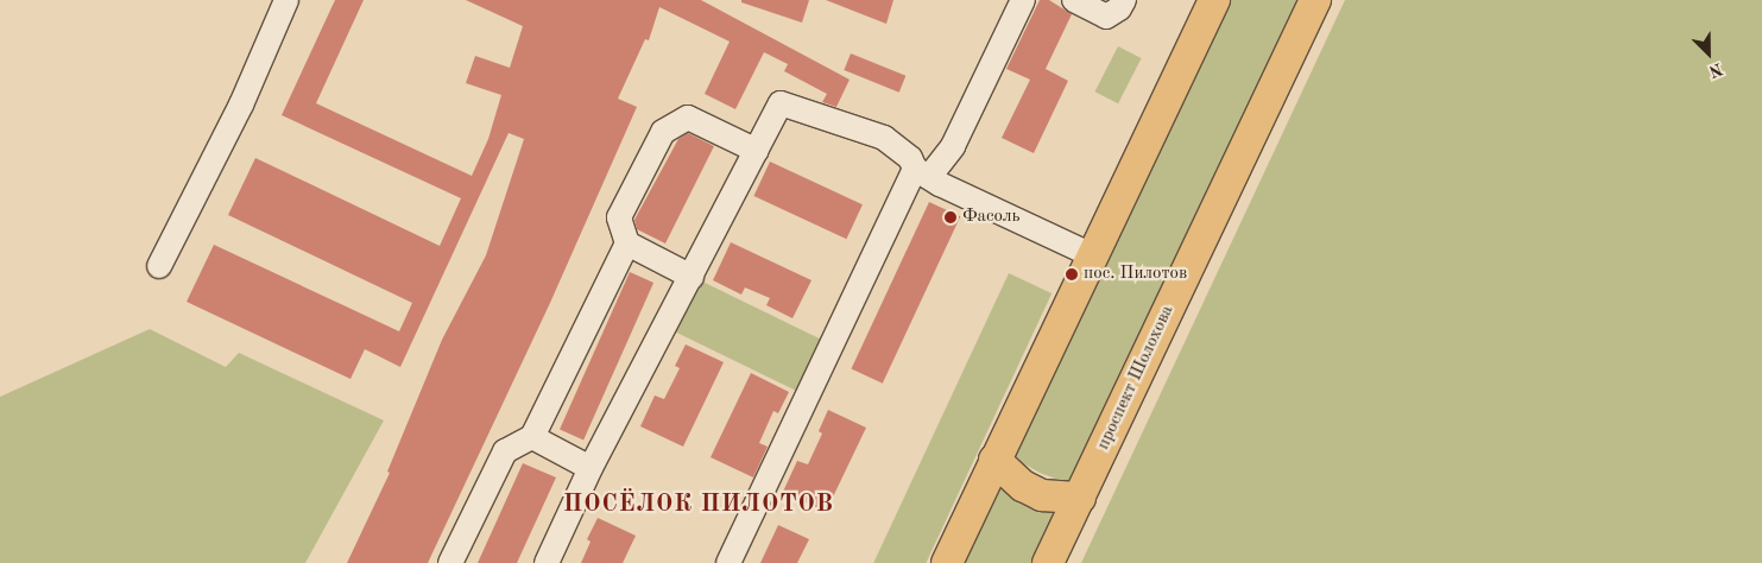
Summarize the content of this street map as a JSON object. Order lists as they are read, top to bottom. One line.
{"streets":{"main road":["проспект Шолохова"]},"districts":["ПОСЁЛОК ПИЛОТОВ"],"places":["Фасоль","пос. Пилотов"],"north":"bottom right"}
